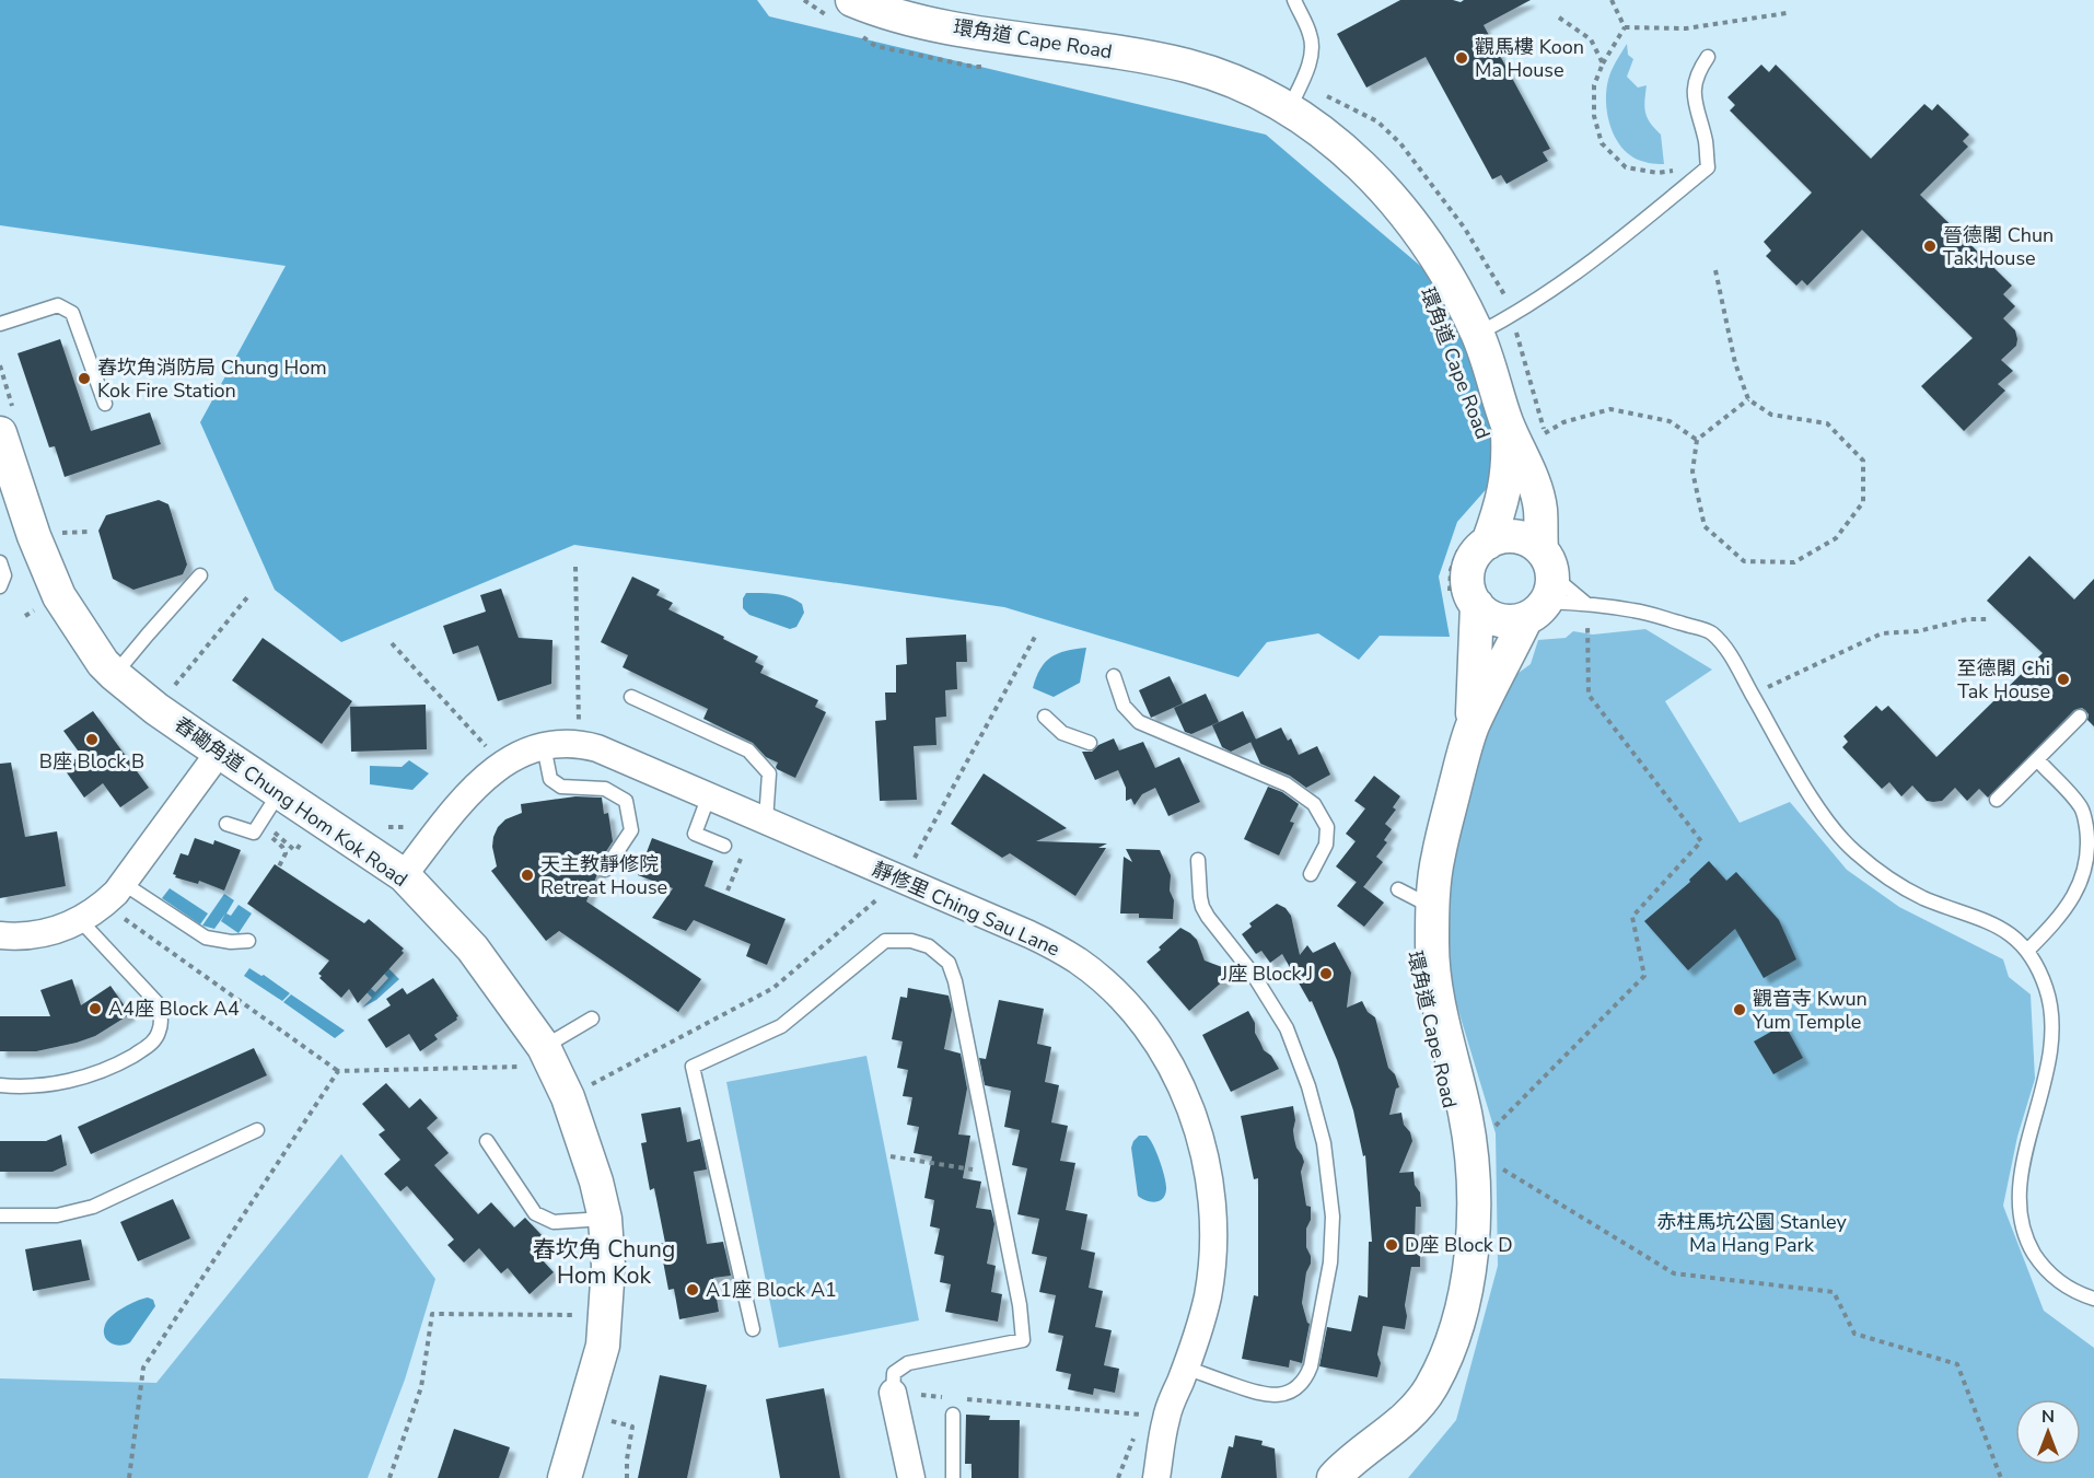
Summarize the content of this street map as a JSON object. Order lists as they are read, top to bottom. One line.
{"streets":{"street":["環角道 Cape Road","舂磡角道 Chung Hom Kok Road","靜修里 Ching Sau Lane"]},"crossings":[["舂磡角道 Chung Hom Kok Road","靜修里 Ching Sau Lane"]],"districts":["舂坎角 Chung Hom Kok"],"parks":["赤柱馬坑公園 Stanley Ma Hang Park"],"places":["觀馬樓 Koon Ma House","晉德閣 Chun Tak House","舂坎角消防局 Chung Hom Kok Fire Station","至德閣 Chi Tak House","B座 Block B","天主教靜修院 Retreat House","J座 Block J","A4座 Block A4","觀音寺 Kwun Yum Temple","D座 Block D","A1座 Block A1"],"north":"top"}
